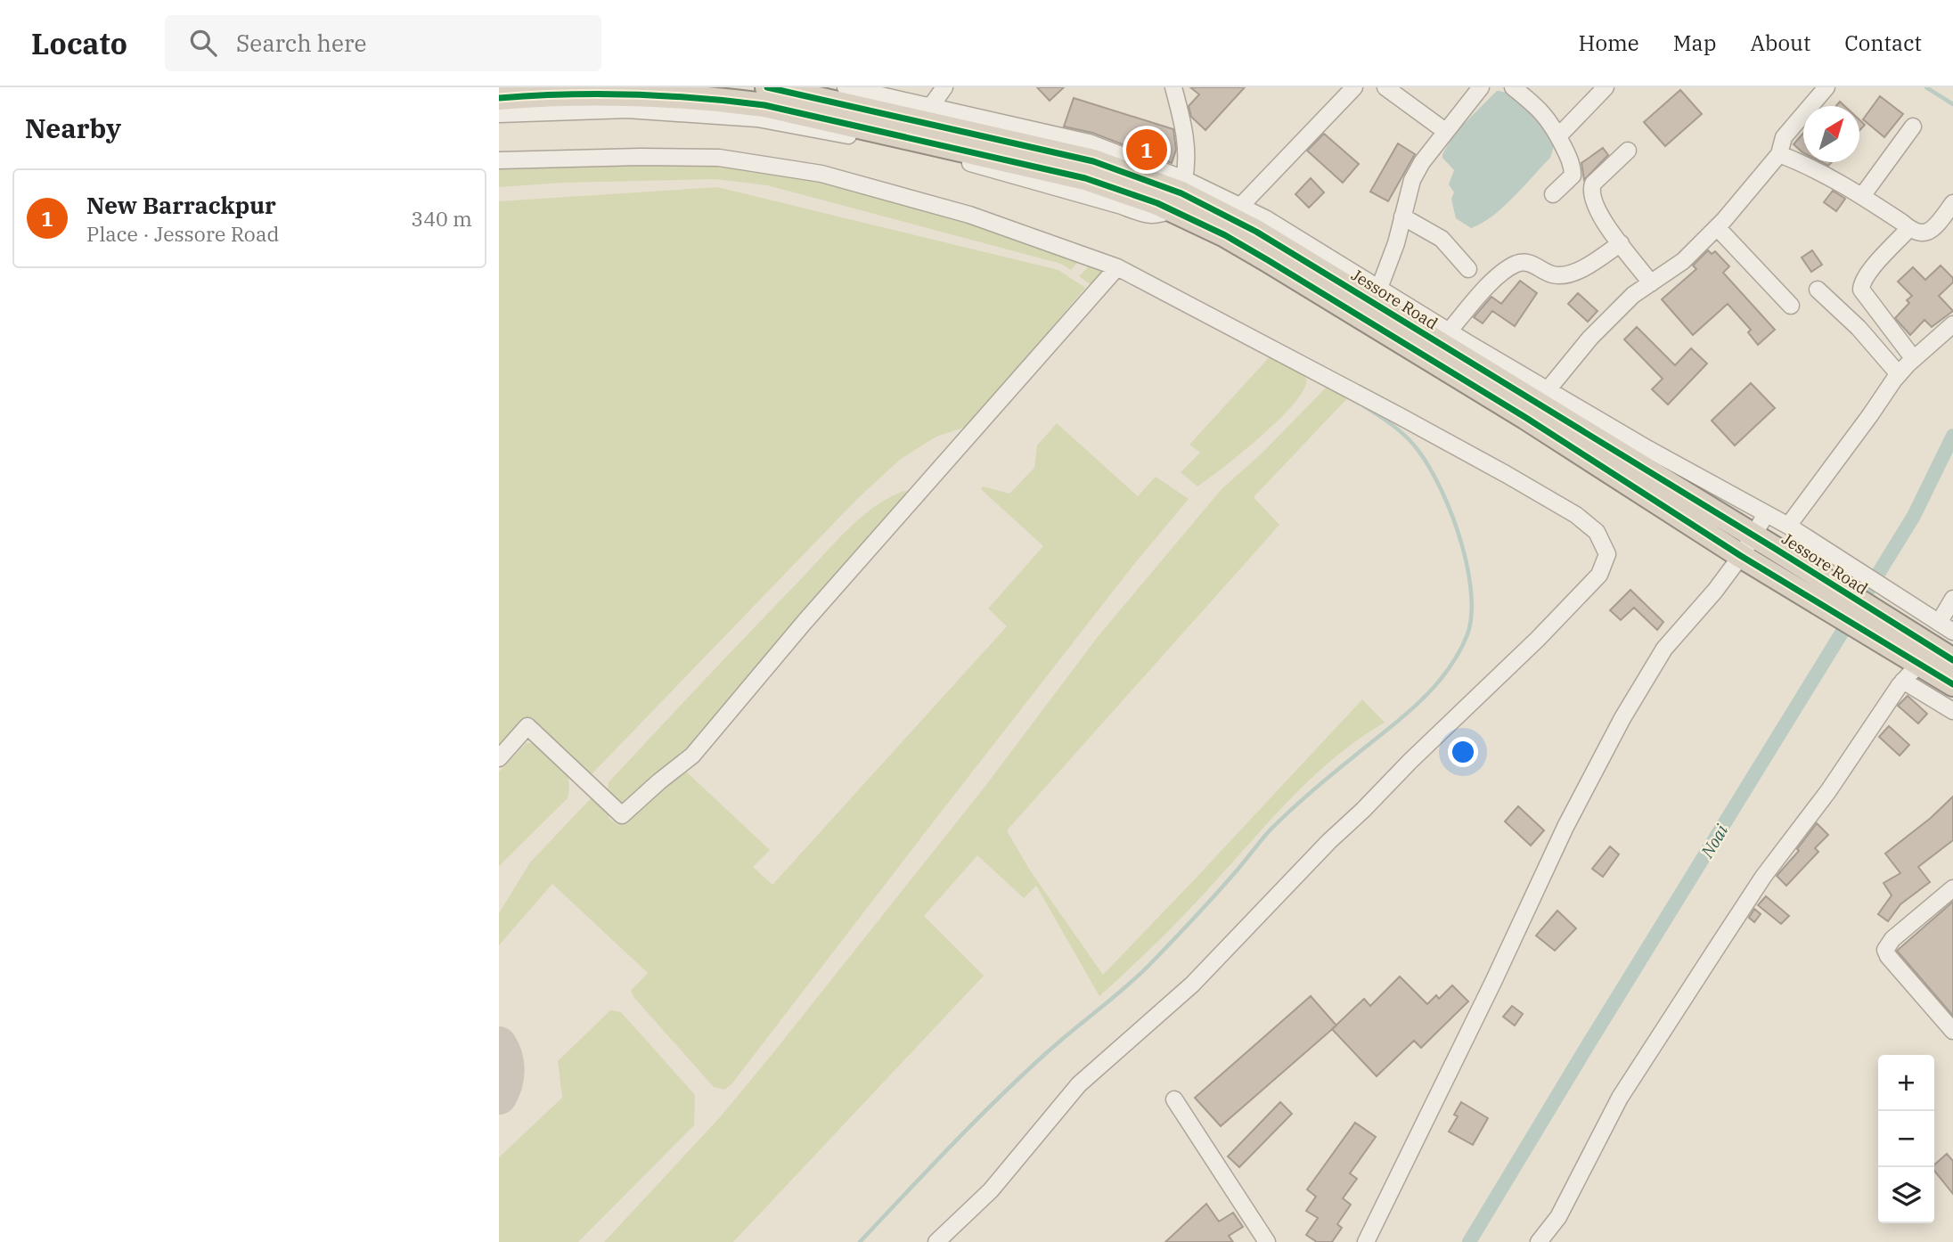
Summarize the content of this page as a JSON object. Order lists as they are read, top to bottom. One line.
{"streets":{"highway":["Jessore Road"]},"water":["Noai"],"north":"top right","page":{"header":"Locato","search":"Search here","nav":["Home","Map","About","Contact"],"heading":"Nearby","pins":"1","list":[{"mark":"1","name":"New Barrackpur","note":"Place · Jessore Road","value":"340 m"}],"map_buttons":["+","−"]}}
